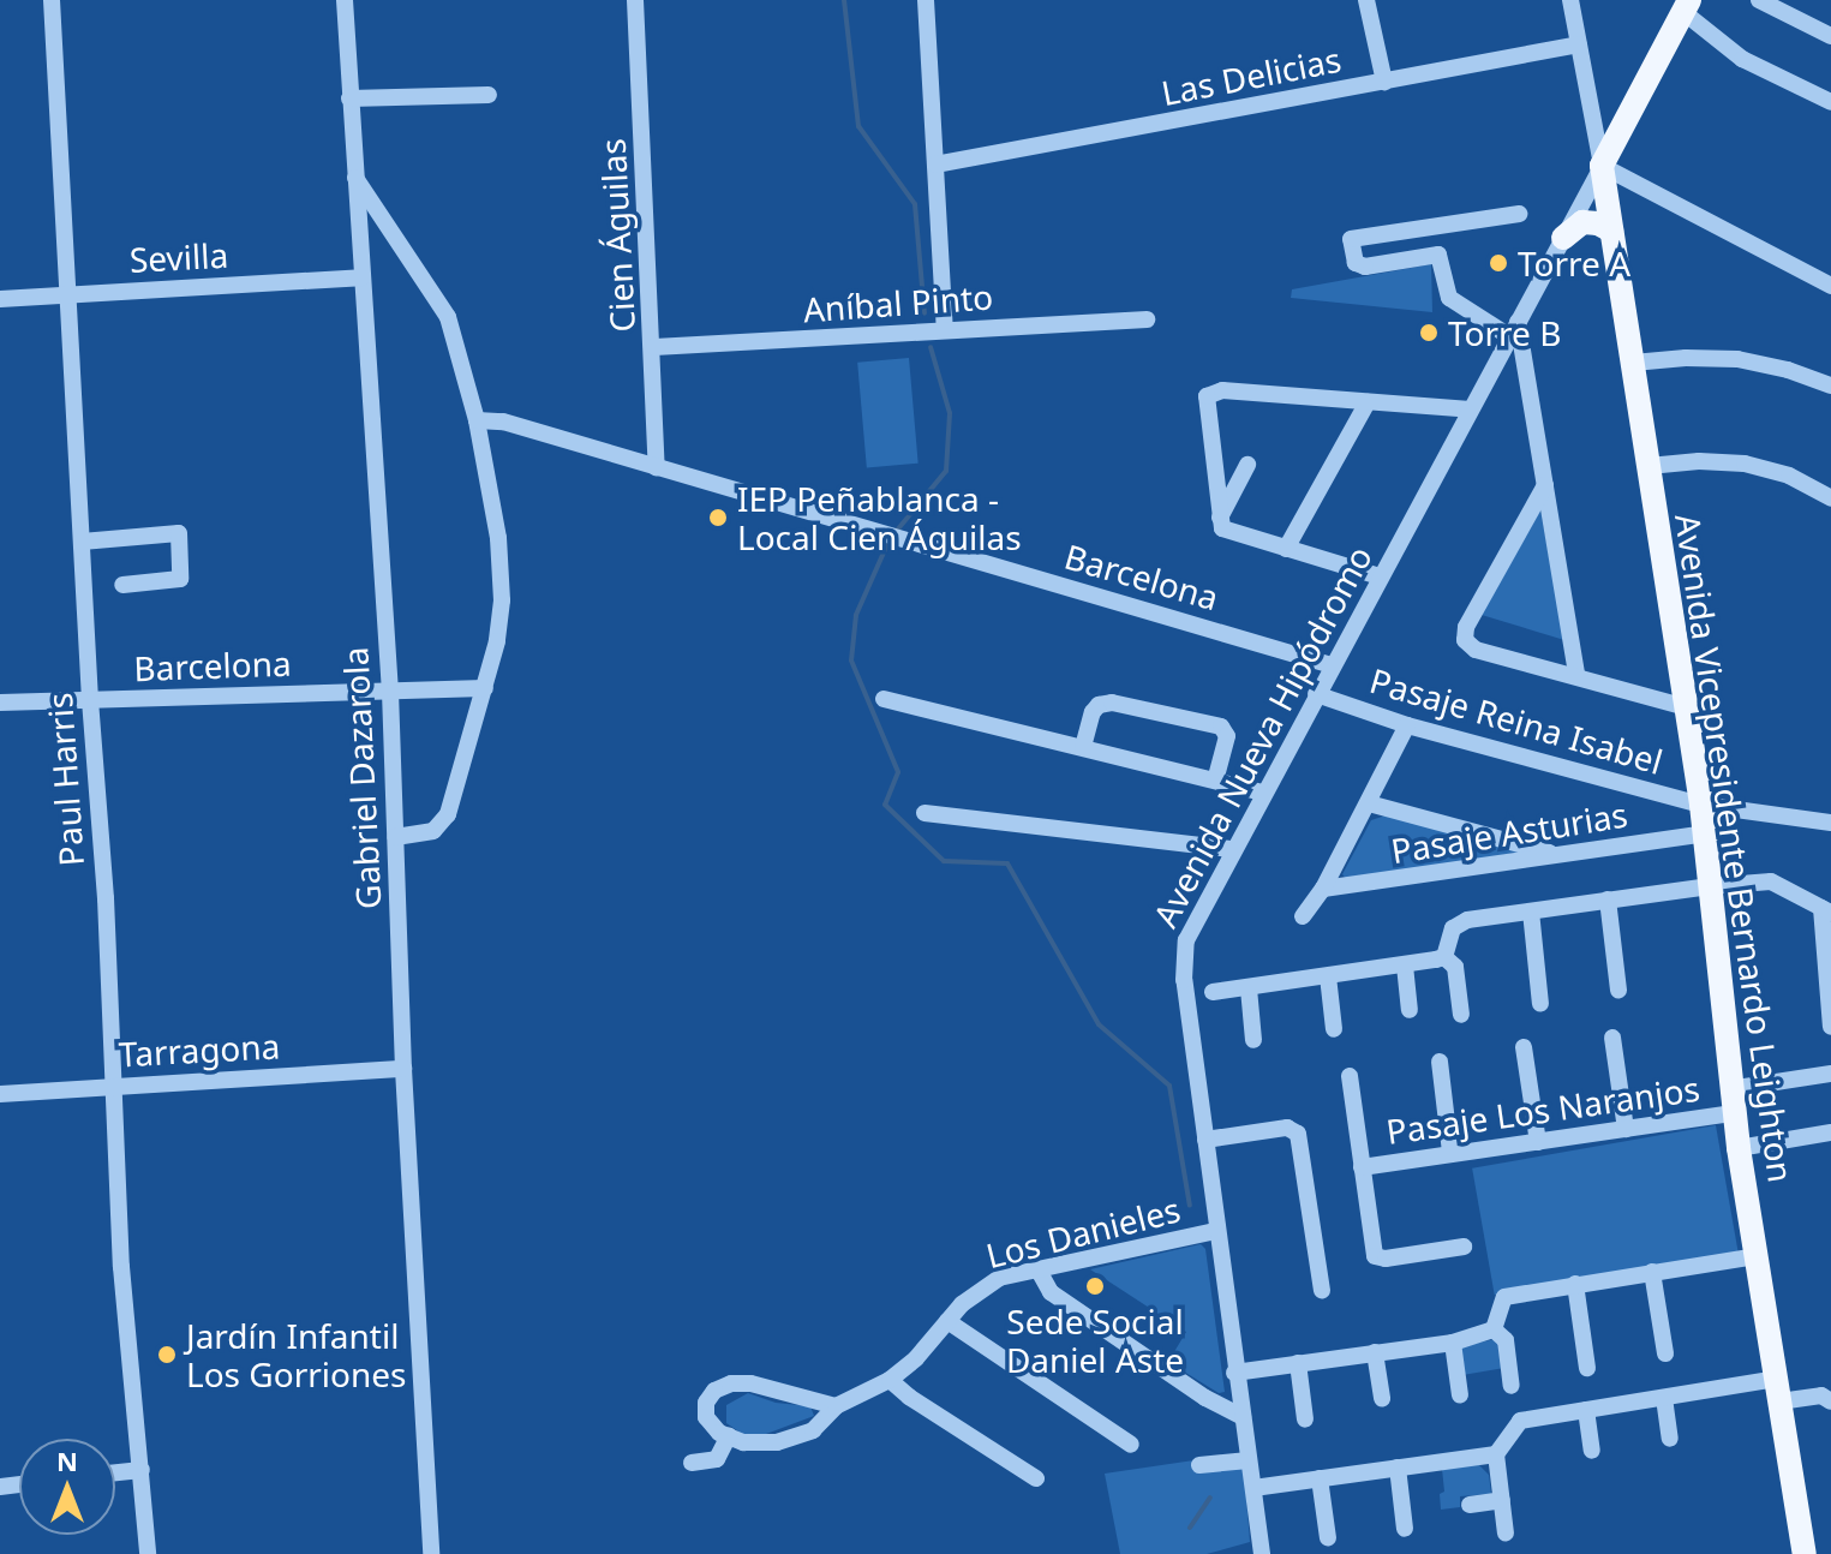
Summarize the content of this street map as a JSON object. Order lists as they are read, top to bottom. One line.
{"streets":{"main road":["Avenida Vicepresidente Bernardo Leighton"],"street":["Las Delicias","Cien Águilas","Sevilla","Aníbal Pinto","Barcelona","Pasaje Reina Isabel","Avenida Nueva Hipódromo","Gabriel Dazarola","Paul Harris","Pasaje Asturias","Tarragona","Pasaje Los Naranjos","Los Danieles"]},"crossings":[["Cien Águilas","Aníbal Pinto"],["Cien Águilas","Barcelona"],["Sevilla","Gabriel Dazarola"],["Sevilla","Paul Harris"],["Barcelona","Avenida Nueva Hipódromo"],["Barcelona","Gabriel Dazarola"],["Barcelona","Paul Harris"],["Pasaje Reina Isabel","Avenida Nueva Hipódromo"],["Pasaje Reina Isabel","Avenida Vicepresidente Bernardo Leighton"],["Avenida Nueva Hipódromo","Avenida Vicepresidente Bernardo Leighton"],["Avenida Nueva Hipódromo","Los Danieles"],["Gabriel Dazarola","Tarragona"],["Paul Harris","Tarragona"],["Pasaje Asturias","Avenida Vicepresidente Bernardo Leighton"],["Avenida Vicepresidente Bernardo Leighton","Pasaje Los Naranjos"]],"places":["Torre A","Torre B","IEP Peñablanca - Local Cien Águilas","Sede Social Daniel Aste","Jardín Infantil Los Gorriones"],"north":"top"}
